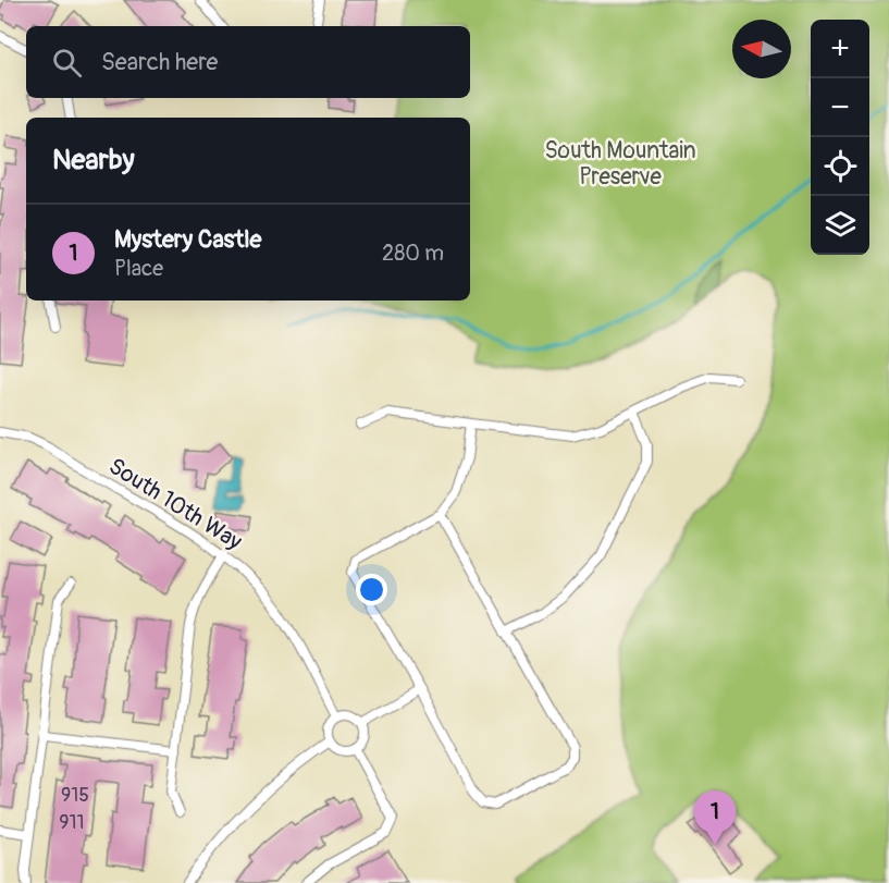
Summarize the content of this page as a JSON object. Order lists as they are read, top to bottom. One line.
{"streets":{"street":["South 10th Way"]},"parks":["South Mountain Preserve"],"house_numbers":["915","911"],"north":"left","page":{"map_buttons":["+","−"],"search":"Search here","heading":"Nearby","list":[{"mark":"1","name":"Mystery Castle","note":"Place","value":"280 m"}],"pins":"1"}}
